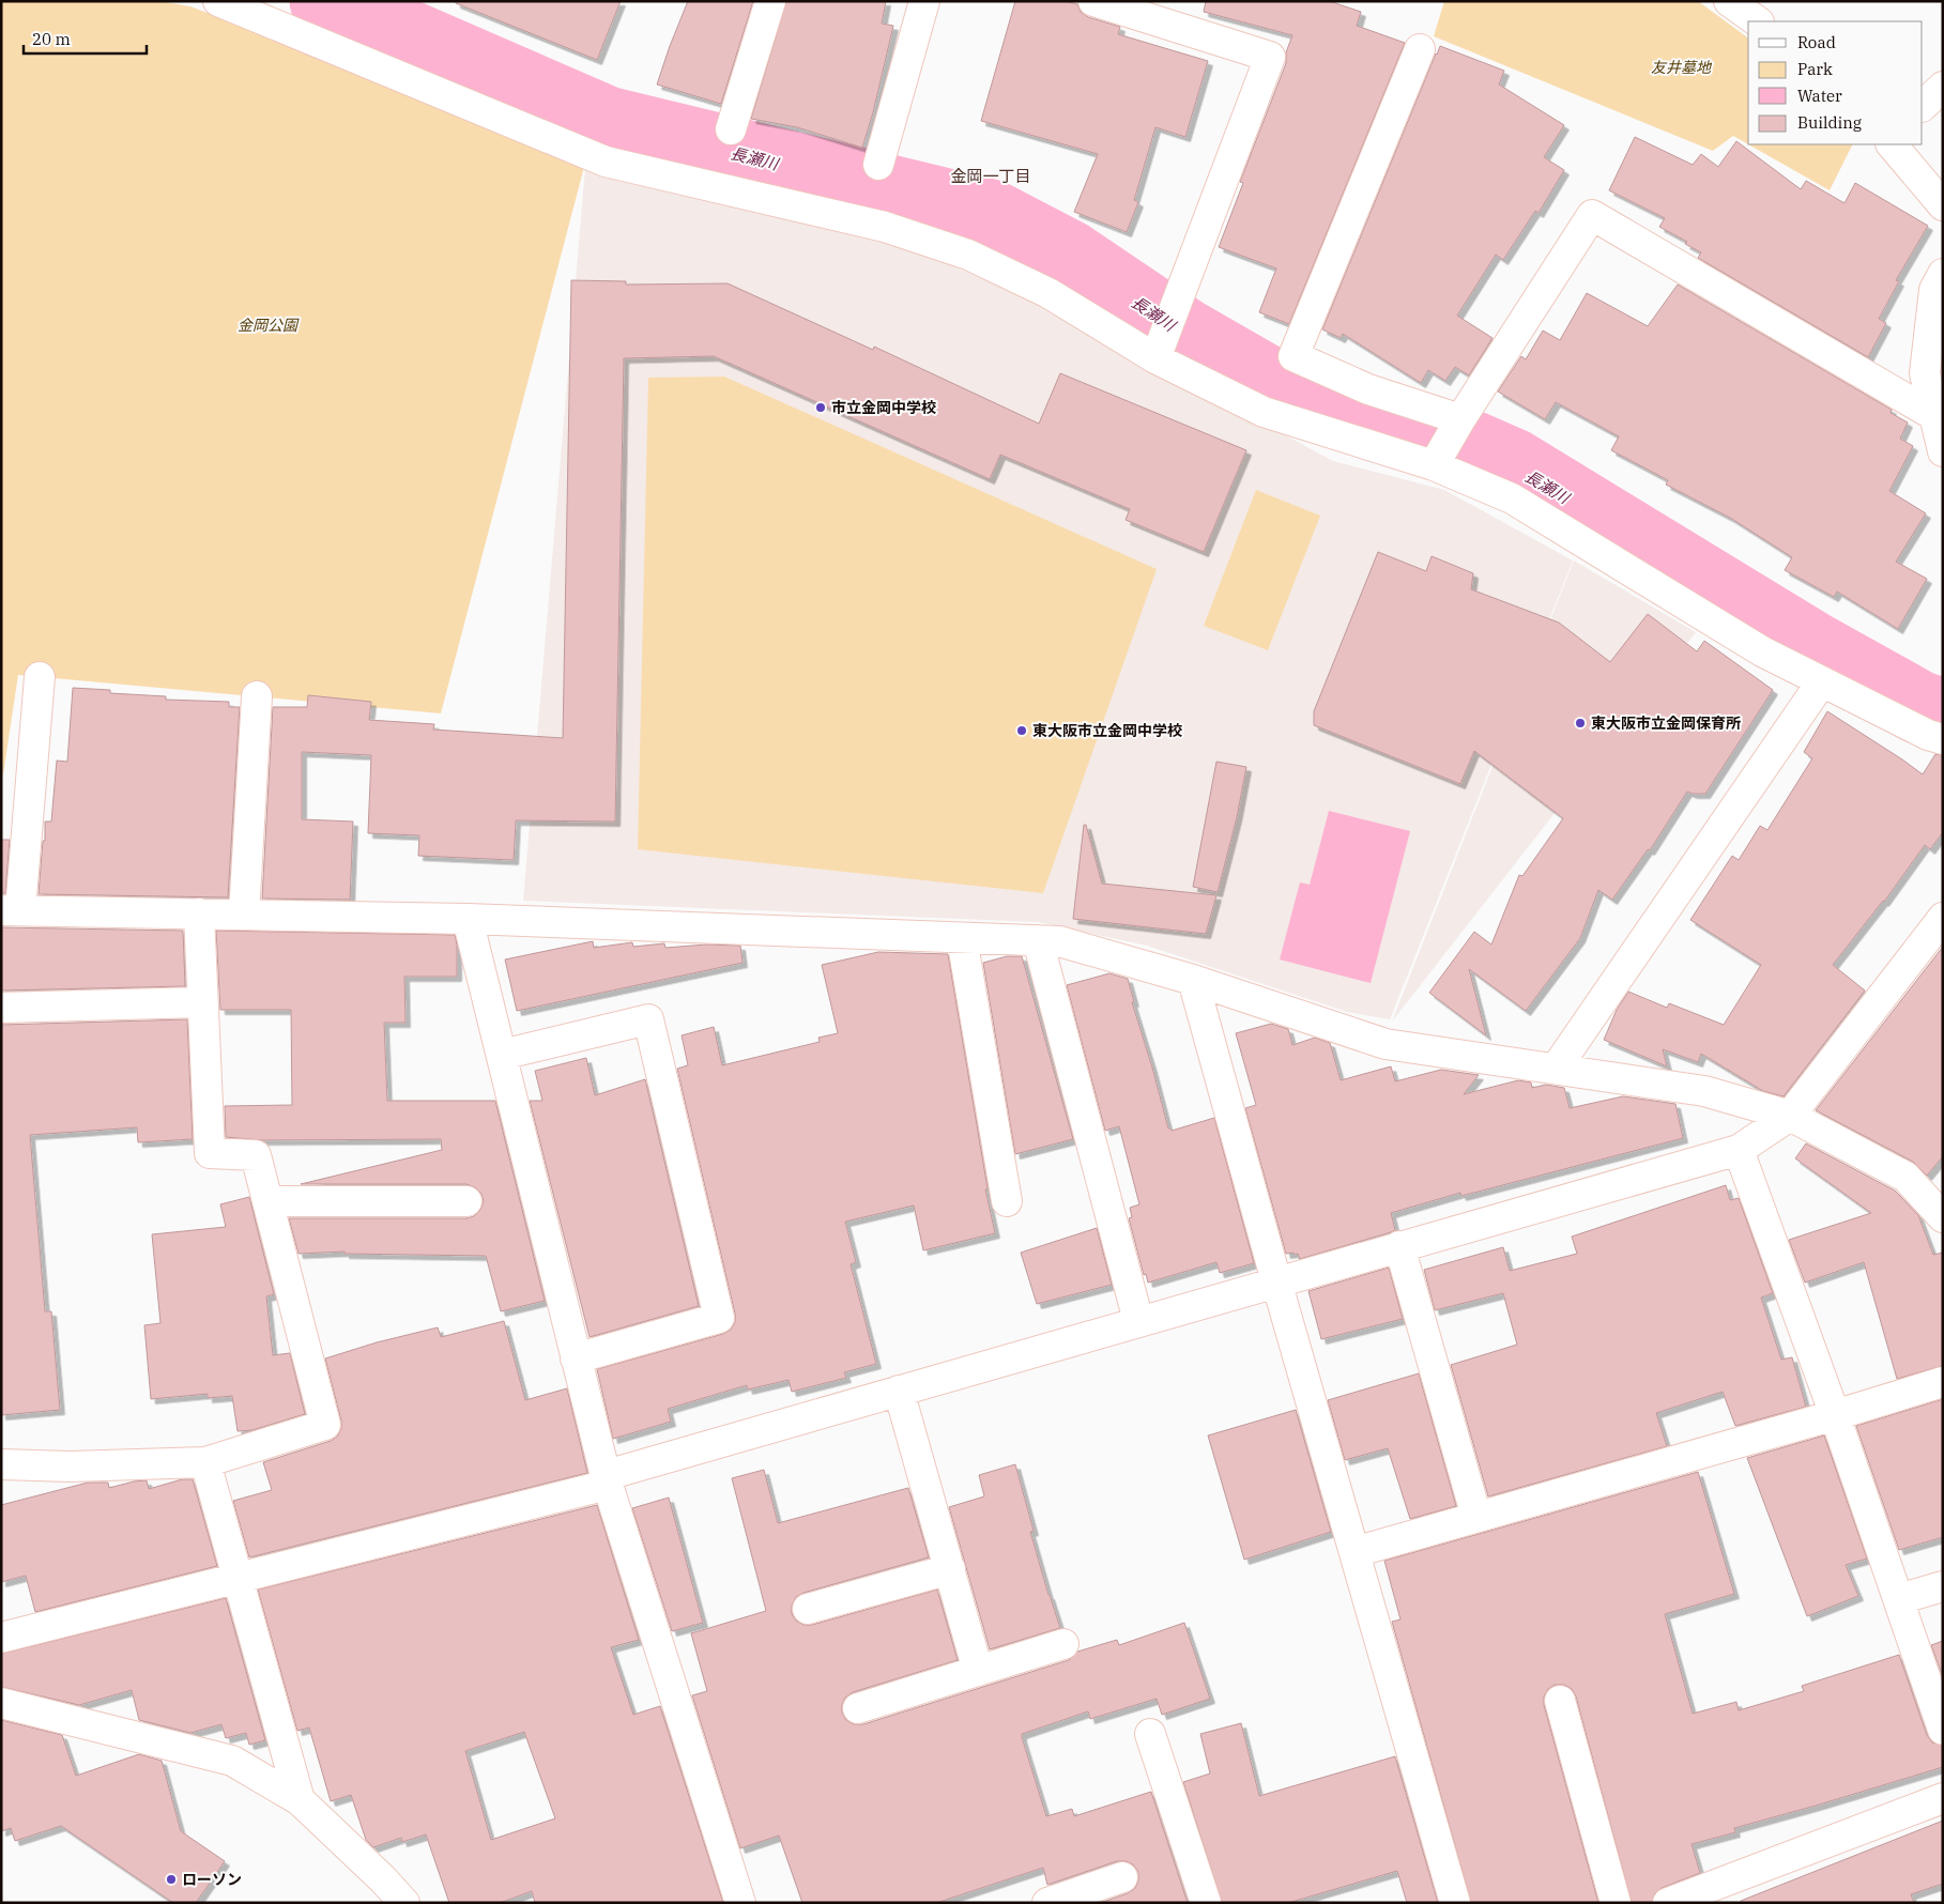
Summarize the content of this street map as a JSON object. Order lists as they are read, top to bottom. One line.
{"districts":["金岡一丁目"],"water":["長瀬川"],"parks":["友井墓地","金岡公園"],"places":["市立金岡中学校","東大阪市立金岡保育所","東大阪市立金岡中学校","ローソン"],"legend":["Road","Park","Water","Building"],"scale_bar":"20 m"}
